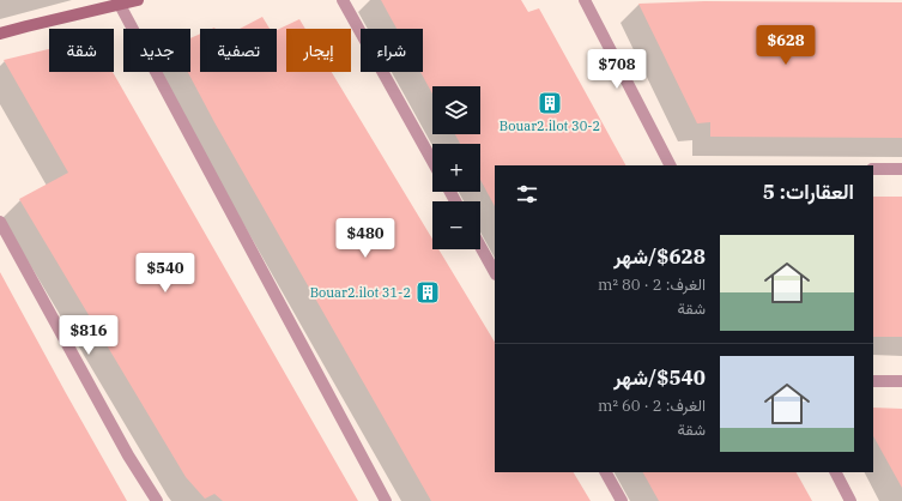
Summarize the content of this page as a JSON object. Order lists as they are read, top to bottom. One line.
{"places":{"building":["Bouar2.ilot 30-2","Bouar2.ilot 31-2"]},"page":{"price":["$628","$708","$480","$540","$816"],"chip":["شراء","إيجار","تصفية","جديد","شقة"],"map_buttons":["+","−"],"heading":"العقارات: 5","list":[{"name":"$628/شهر","note":"الغرف: 2 · 80 m² · شقة"},{"name":"$540/شهر","note":"الغرف: 2 · 60 m² · شقة"}]}}
